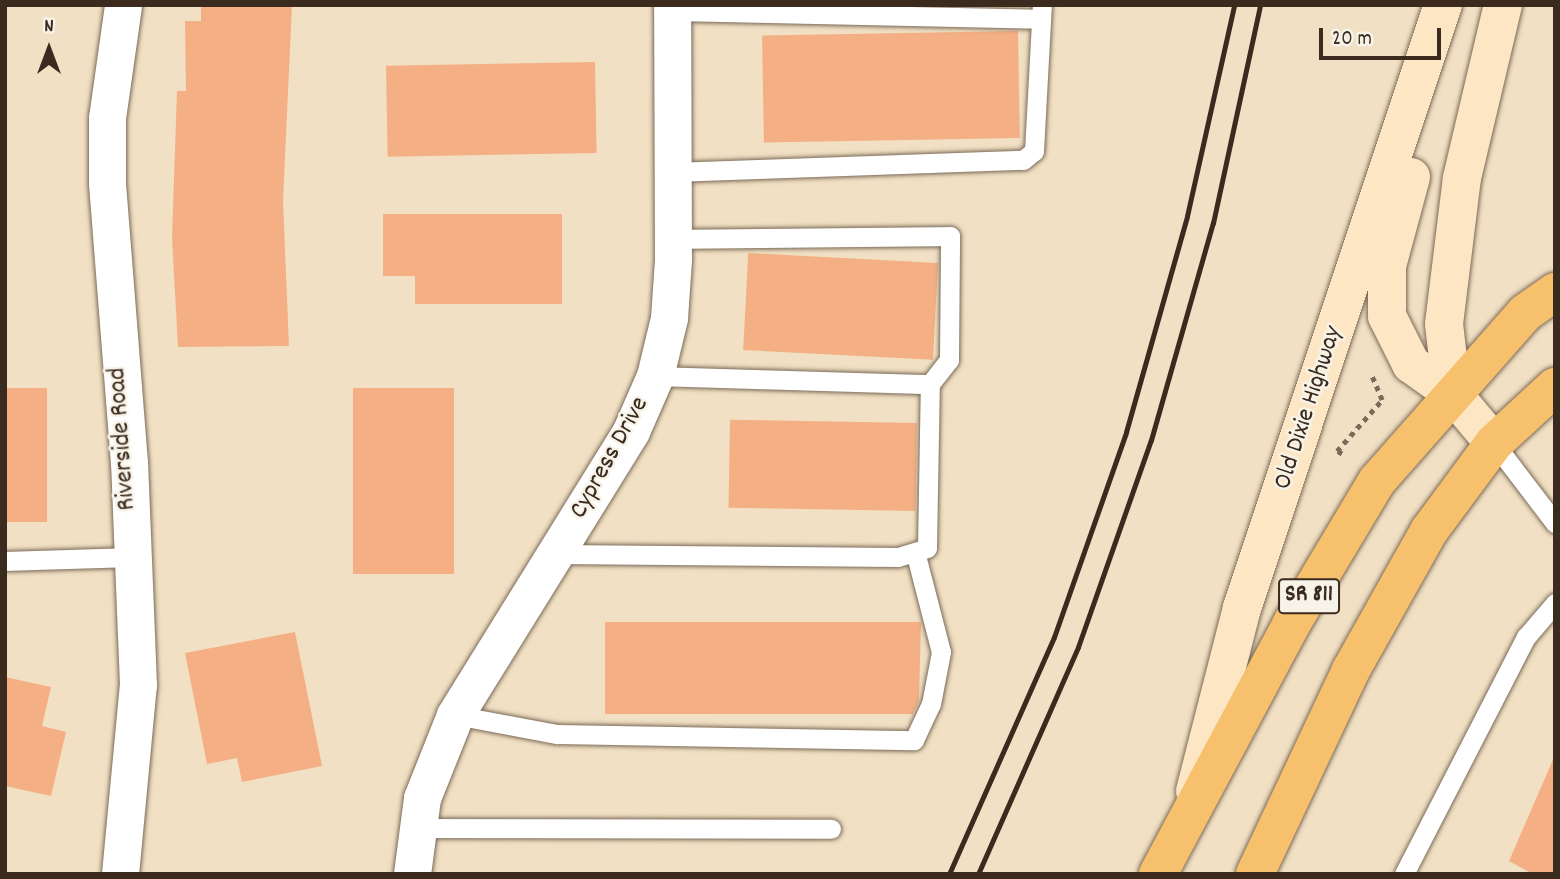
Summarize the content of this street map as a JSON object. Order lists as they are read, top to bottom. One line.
{"streets":{"main road":["Old Dixie Highway","SR 811"],"street":["Riverside Road","Cypress Drive"]},"scale_bar":"20 m","north":"top"}
